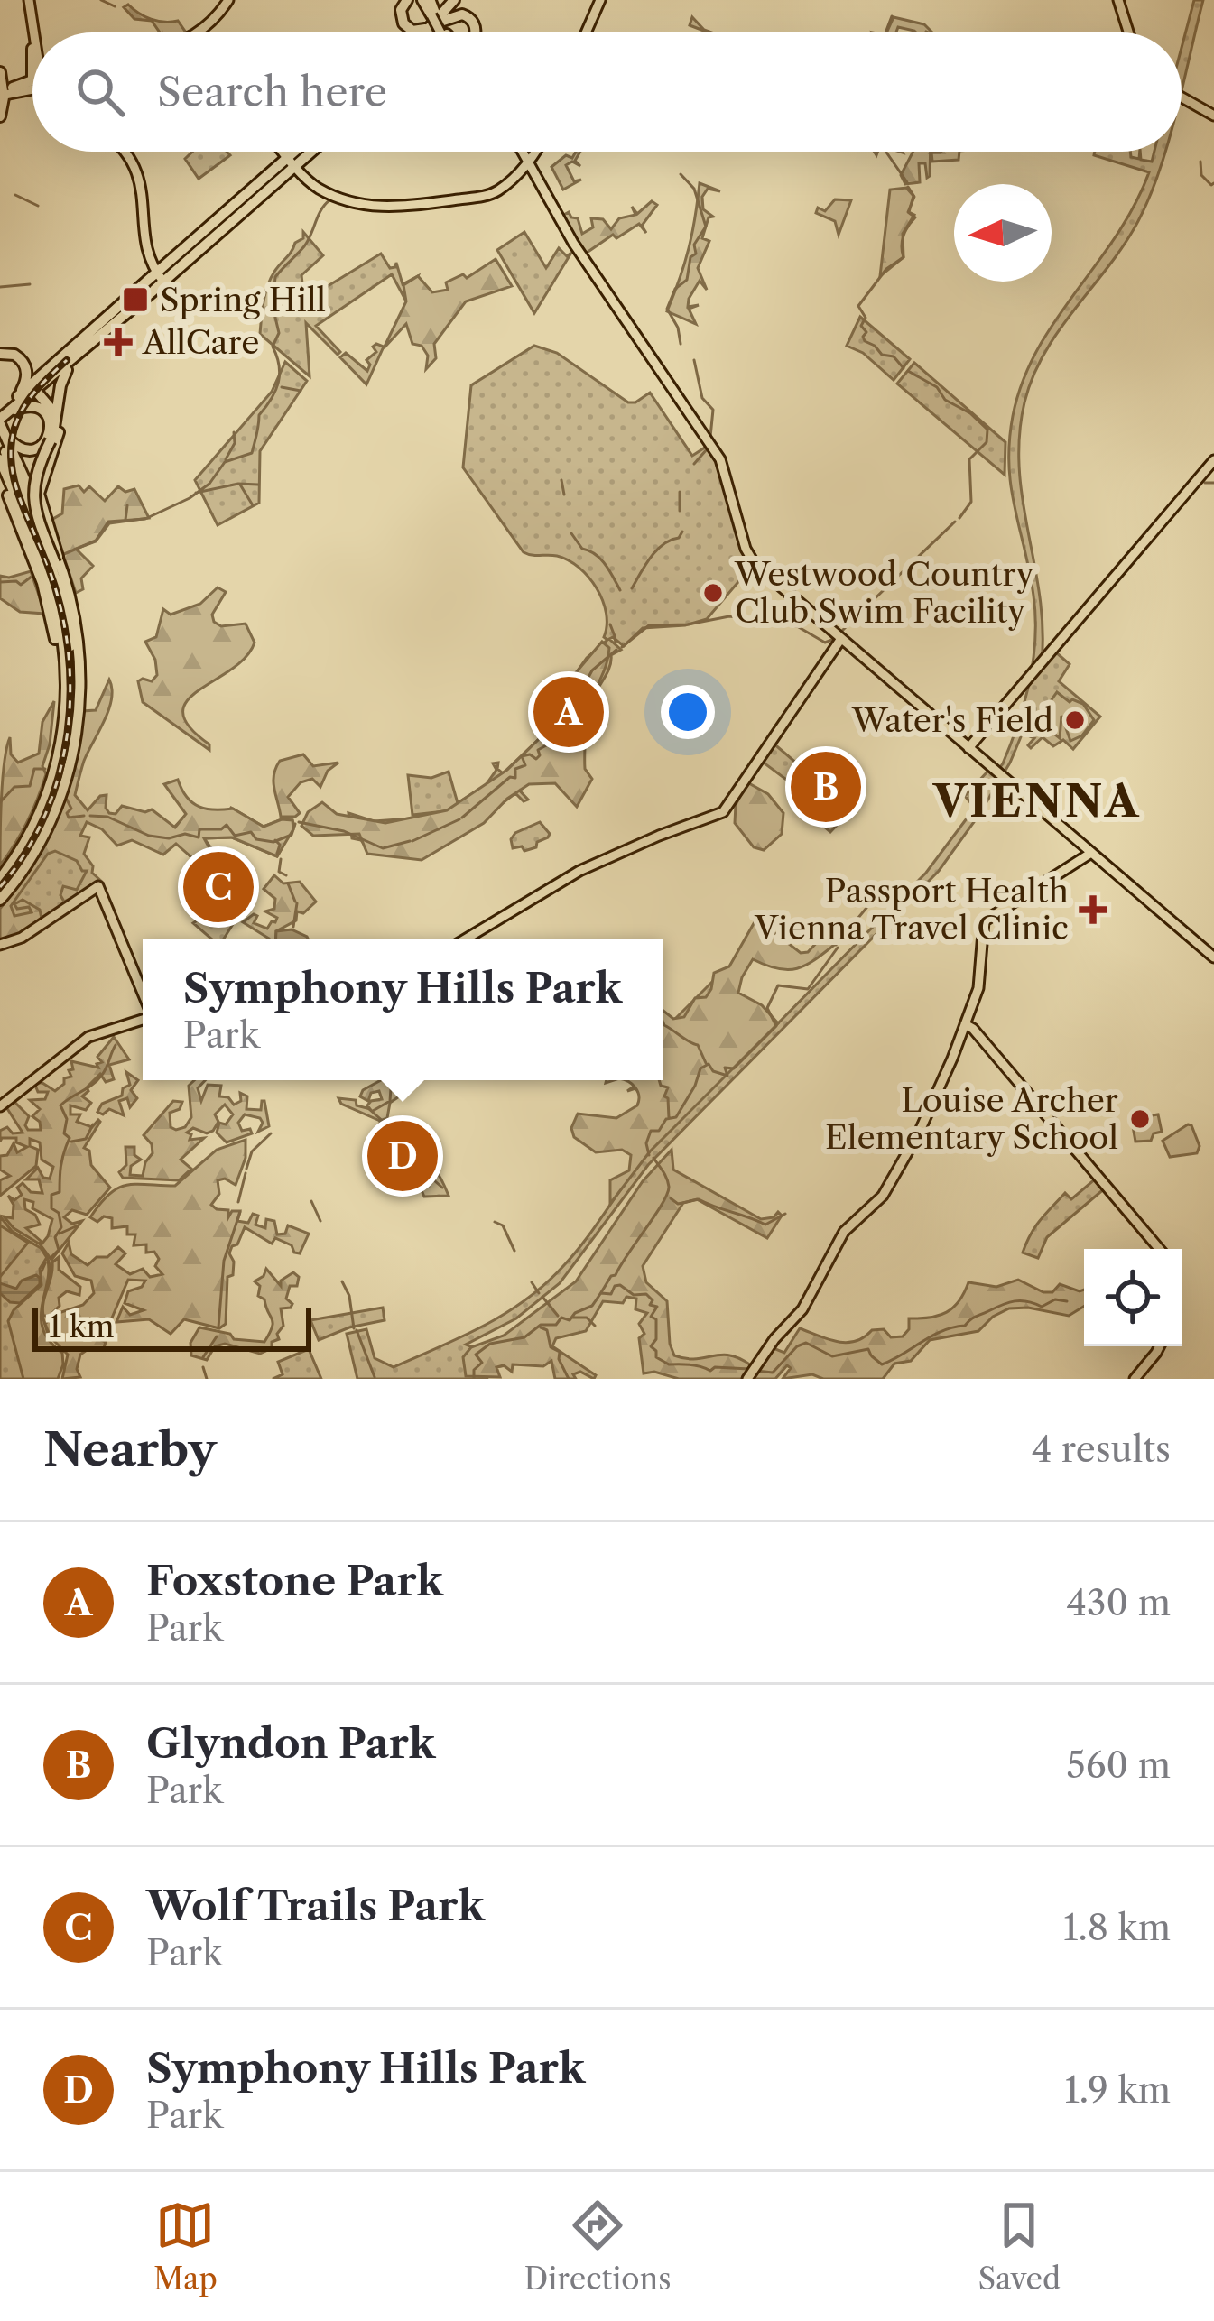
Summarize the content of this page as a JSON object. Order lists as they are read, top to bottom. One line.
{"districts":["VIENNA"],"places":{"transit":["Spring Hill"],"health":["AllCare","Passport Health Vienna Travel Clinic"],"other":["Westwood Country Club Swim Facility","Water's Field","Louise Archer Elementary School"]},"scale_bar":"1 km","north":"left","page":{"search":"Search here","pins":["A","B","C","D"],"popup":["Symphony Hills Park","Park"],"scale":"1 km","heading":["Nearby","4 results"],"list":[{"mark":"A","name":"Foxstone Park","note":"Park","value":"430 m"},{"mark":"B","name":"Glyndon Park","note":"Park","value":"560 m"},{"mark":"C","name":"Wolf Trails Park","note":"Park","value":"1.8 km"},{"mark":"D","name":"Symphony Hills Park","note":"Park","value":"1.9 km"}],"nav":["Map","Directions","Saved"]}}
